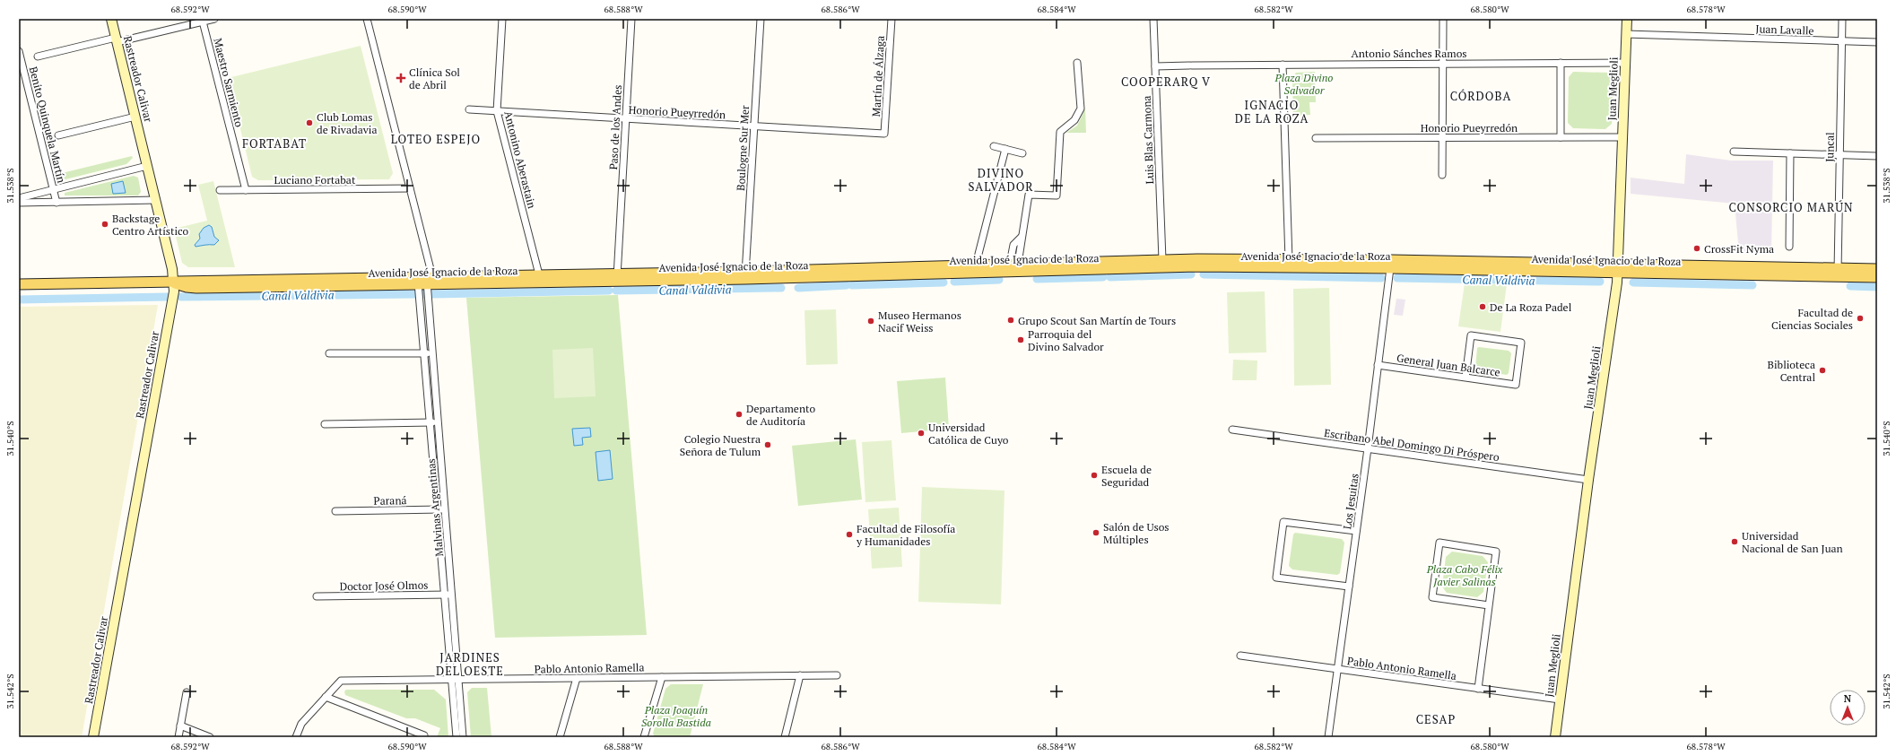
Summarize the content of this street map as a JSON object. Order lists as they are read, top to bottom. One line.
{"streets":{"main road":["Rastreador Calivar","Juan Meglioli","Avenida José Ignacio de la Roza"],"street":["Juan Lavalle","Antonio Sánches Ramos","Martín de Álzaga","Maestro Sarmiento","Honorio Pueyrredón","Benito Quinquela Martín","Paso de los Andes","Luis Blas Carmona","Juncal","Boulogne Sur Mer","Antonino Aberastain","Luciano Fortabat","General Juan Balcarce","Escribano Abel Domingo Di Próspero","Paraná","Los Jesuitas","Malvinas Argentinas","Doctor José Olmos","Pablo Antonio Ramella"]},"crossings":[["Juan Lavalle","Juan Meglioli"],["Juan Lavalle","Juncal"],["Antonio Sánches Ramos","Juan Meglioli"],["Antonio Sánches Ramos","Luis Blas Carmona"],["Martín de Álzaga","Honorio Pueyrredón"],["Rastreador Calivar","Avenida José Ignacio de la Roza"],["Maestro Sarmiento","Luciano Fortabat"],["Juan Meglioli","Honorio Pueyrredón"],["Juan Meglioli","Avenida José Ignacio de la Roza"],["Juan Meglioli","Escribano Abel Domingo Di Próspero"],["Juan Meglioli","Pablo Antonio Ramella"],["Honorio Pueyrredón","Paso de los Andes"],["Honorio Pueyrredón","Boulogne Sur Mer"],["Honorio Pueyrredón","Antonino Aberastain"],["Paso de los Andes","Avenida José Ignacio de la Roza"],["Luis Blas Carmona","Avenida José Ignacio de la Roza"],["Juncal","Avenida José Ignacio de la Roza"],["Boulogne Sur Mer","Avenida José Ignacio de la Roza"],["Antonino Aberastain","Avenida José Ignacio de la Roza"],["Luciano Fortabat","Malvinas Argentinas"],["Avenida José Ignacio de la Roza","Los Jesuitas"],["Avenida José Ignacio de la Roza","Malvinas Argentinas"],["General Juan Balcarce","Los Jesuitas"],["Escribano Abel Domingo Di Próspero","Los Jesuitas"],["Paraná","Malvinas Argentinas"],["Los Jesuitas","Pablo Antonio Ramella"],["Malvinas Argentinas","Doctor José Olmos"],["Malvinas Argentinas","Pablo Antonio Ramella"]],"districts":["COOPERARQ V","CÓRDOBA","IGNACIO DE LA ROZA","LOTEO ESPEJO","FORTABAT","DIVINO SALVADOR","CONSORCIO MARÚN","JARDINES DEL OESTE","CESAP"],"water":["Canal Valdivia"],"parks":["Plaza Divino Salvador","Plaza Cabo Félix Javier Salinas","Plaza Joaquín Sorolla Bastida"],"places":{"health":["Clínica Sol de Abril"],"other":["Club Lomas de Rivadavia","Backstage Centro Artístico","CrossFit Nyma","De La Roza Padel","Facultad de Ciencias Sociales","Grupo Scout San Martín de Tours","Museo Hermanos Nacif Weiss","Parroquia del Divino Salvador","Biblioteca Central","Departamento de Auditoría","Universidad Católica de Cuyo","Colegio Nuestra Señora de Tulum","Escuela de Seguridad","Salón de Usos Múltiples","Facultad de Filosofía y Humanidades","Universidad Nacional de San Juan"]},"north":"top","coordinates":["68.592°W","68.590°W","68.588°W","68.586°W","68.584°W","68.582°W","68.580°W","68.578°W","31.538°S","31.540°S","31.542°S"]}
